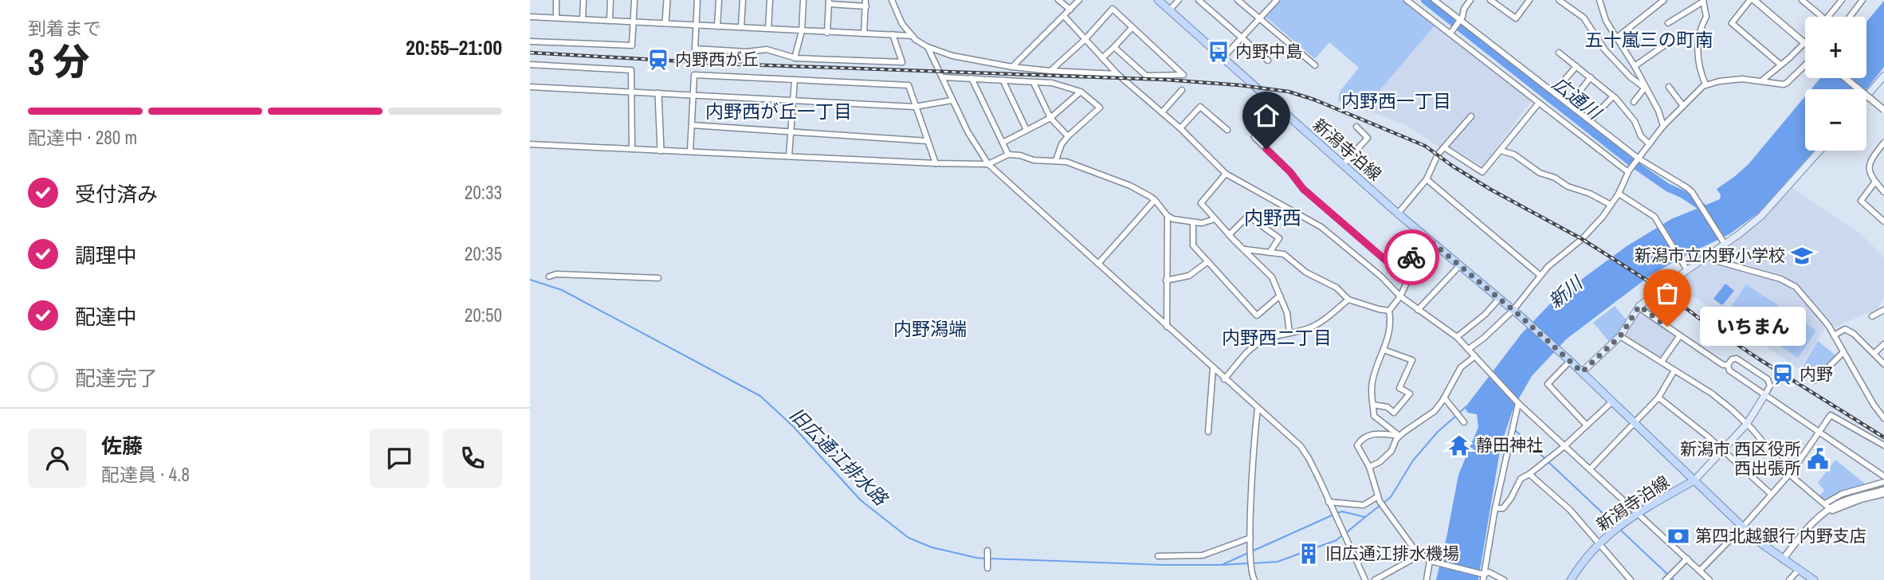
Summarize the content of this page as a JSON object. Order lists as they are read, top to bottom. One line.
{"streets":{"main road":["新潟寺泊線"]},"districts":["五十嵐三の町南","内野西一丁目","内野西が丘一丁目","内野西","内野潟端","内野西二丁目"],"water":["広通川","新川","旧広通江排水路"],"places":{"bus stop":["内野中島"],"station":["内野西が丘","内野"],"school or university":["新潟市立内野小学校"],"other":["いちまん"],"temple":["静田神社"],"public building":["新潟市 西区役所 西出張所"],"bank":["第四北越銀行 内野支店"],"building":["旧広通江排水機場"]},"page":{"heading":["3 分","到着まで","20:55–21:00"],"panel":["佐藤","配達員 · 4.8"],"map_buttons":["+","−"],"bar":"配達中 · 280 m","list":[["受付済み","20:33"],["調理中","20:35"],["配達中","20:50"],"配達完了"],"bubble":"いちまん"}}
